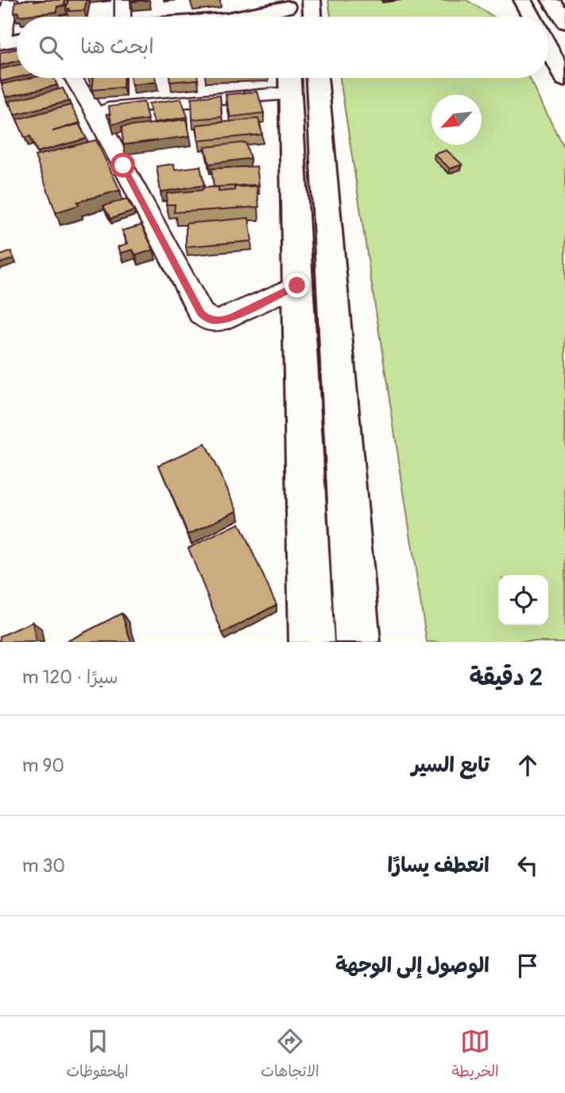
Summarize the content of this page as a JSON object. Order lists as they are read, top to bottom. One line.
{"north":"bottom left","page":{"search":"ابحث هنا","heading":["2 دقيقة","سيرًا · 120 m"],"list":[["تابع السير","90 m"],["انعطف يسارًا","30 m"],"الوصول إلى الوجهة"],"nav":["الخريطة","الاتجاهات","المحفوظات"]}}
